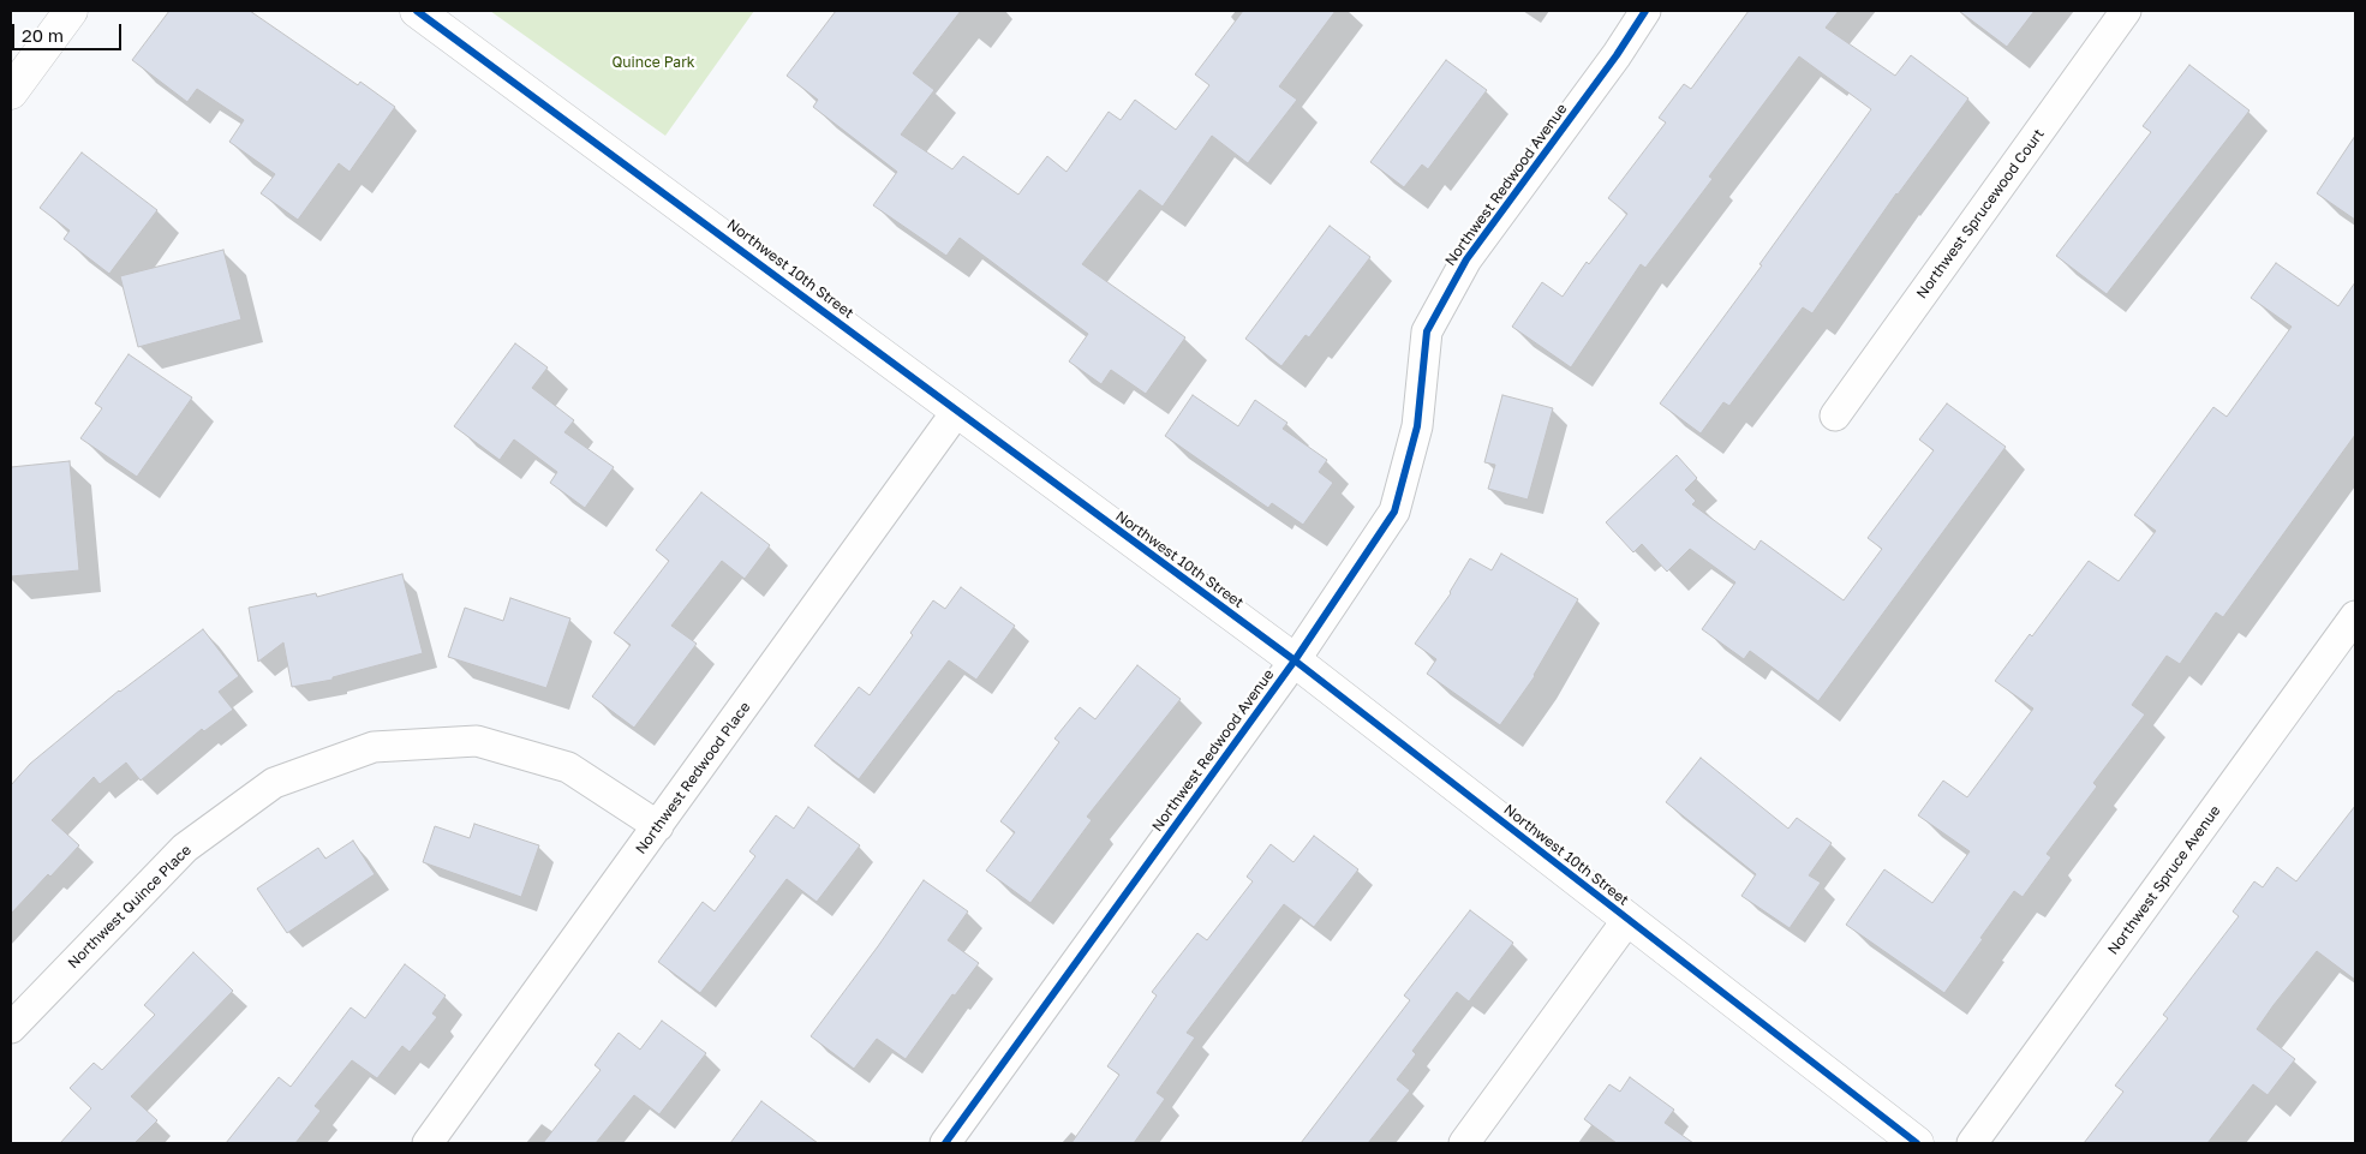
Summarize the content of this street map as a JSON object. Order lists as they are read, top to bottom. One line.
{"streets":{"street":["Northwest Redwood Avenue","Northwest Sprucewood Court","Northwest 10th Street","Northwest Redwood Place","Northwest Spruce Avenue","Northwest Quince Place"]},"crossings":[["Northwest Redwood Avenue","Northwest 10th Street"],["Northwest 10th Street","Northwest Redwood Place"],["Northwest Redwood Place","Northwest Quince Place"]],"parks":["Quince Park"],"scale_bar":"20 m"}
